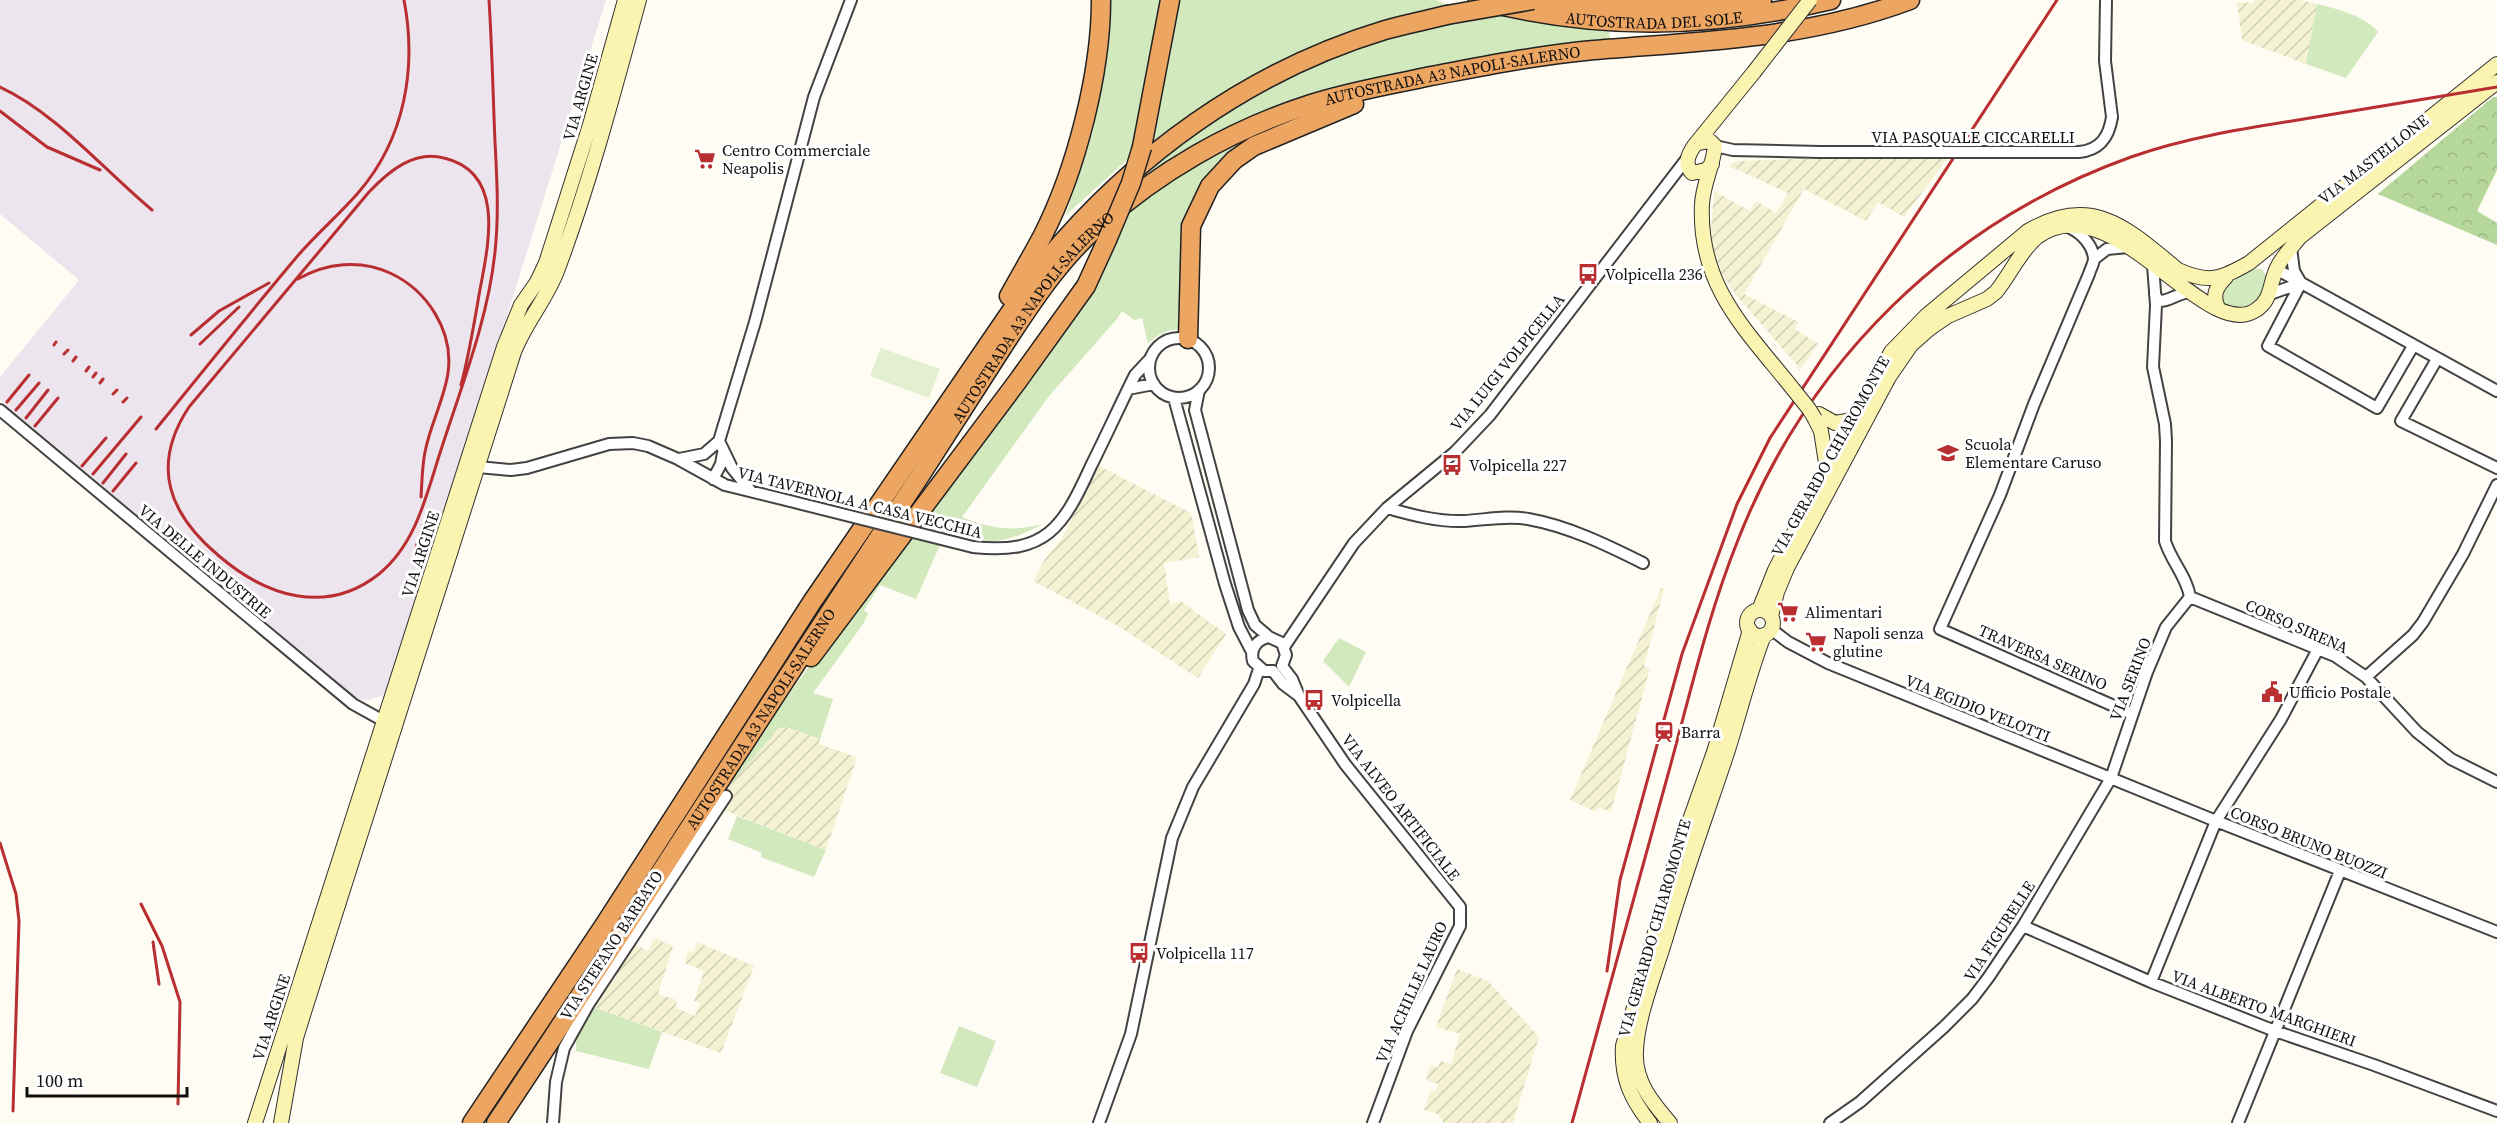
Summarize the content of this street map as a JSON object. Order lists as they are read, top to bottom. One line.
{"streets":{"highway":["AUTOSTRADA DEL SOLE","AUTOSTRADA A3 NAPOLI-SALERNO"],"street":["VIA ARGINE","VIA PASQUALE CICCARELLI","VIA MASTELLONE","VIA LUIGI VOLPICELLA","VIA GERARDO CHIAROMONTE","VIA TAVERNOLA A CASA VECCHIA","VIA DELLE INDUSTRIE","CORSO SIRENA","TRAVERSA SERINO","VIA SERINO","VIA EGIDIO VELOTTI","VIA ALVEO ARTIFICIALE","CORSO BRUNO BUOZZI","VIA FIGURELLE","VIA STEFANO BARBATO","VIA ACHILLE LAURO","VIA ALBERTO MARGHIERI"]},"crossings":[["VIA ARGINE","VIA TAVERNOLA A CASA VECCHIA"],["VIA ARGINE","VIA DELLE INDUSTRIE"],["VIA MASTELLONE","VIA GERARDO CHIAROMONTE"],["VIA LUIGI VOLPICELLA","VIA ALVEO ARTIFICIALE"],["VIA GERARDO CHIAROMONTE","VIA EGIDIO VELOTTI"],["CORSO SIRENA","VIA SERINO"],["TRAVERSA SERINO","VIA SERINO"],["VIA SERINO","VIA EGIDIO VELOTTI"],["VIA SERINO","CORSO BRUNO BUOZZI"],["VIA SERINO","VIA FIGURELLE"],["VIA EGIDIO VELOTTI","CORSO BRUNO BUOZZI"],["VIA EGIDIO VELOTTI","VIA FIGURELLE"],["VIA ALVEO ARTIFICIALE","VIA ACHILLE LAURO"],["CORSO BRUNO BUOZZI","VIA FIGURELLE"],["VIA FIGURELLE","VIA ALBERTO MARGHIERI"]],"places":{"supermarket":["Centro Commerciale Neapolis","Alimentari","Napoli senza glutine"],"bus stop":["Volpicella 236","Volpicella 227","Volpicella","Volpicella 117"],"school or university":["Scuola Elementare Caruso"],"public building":["Ufficio Postale"],"station":["Barra"]},"scale_bar":"100 m"}
